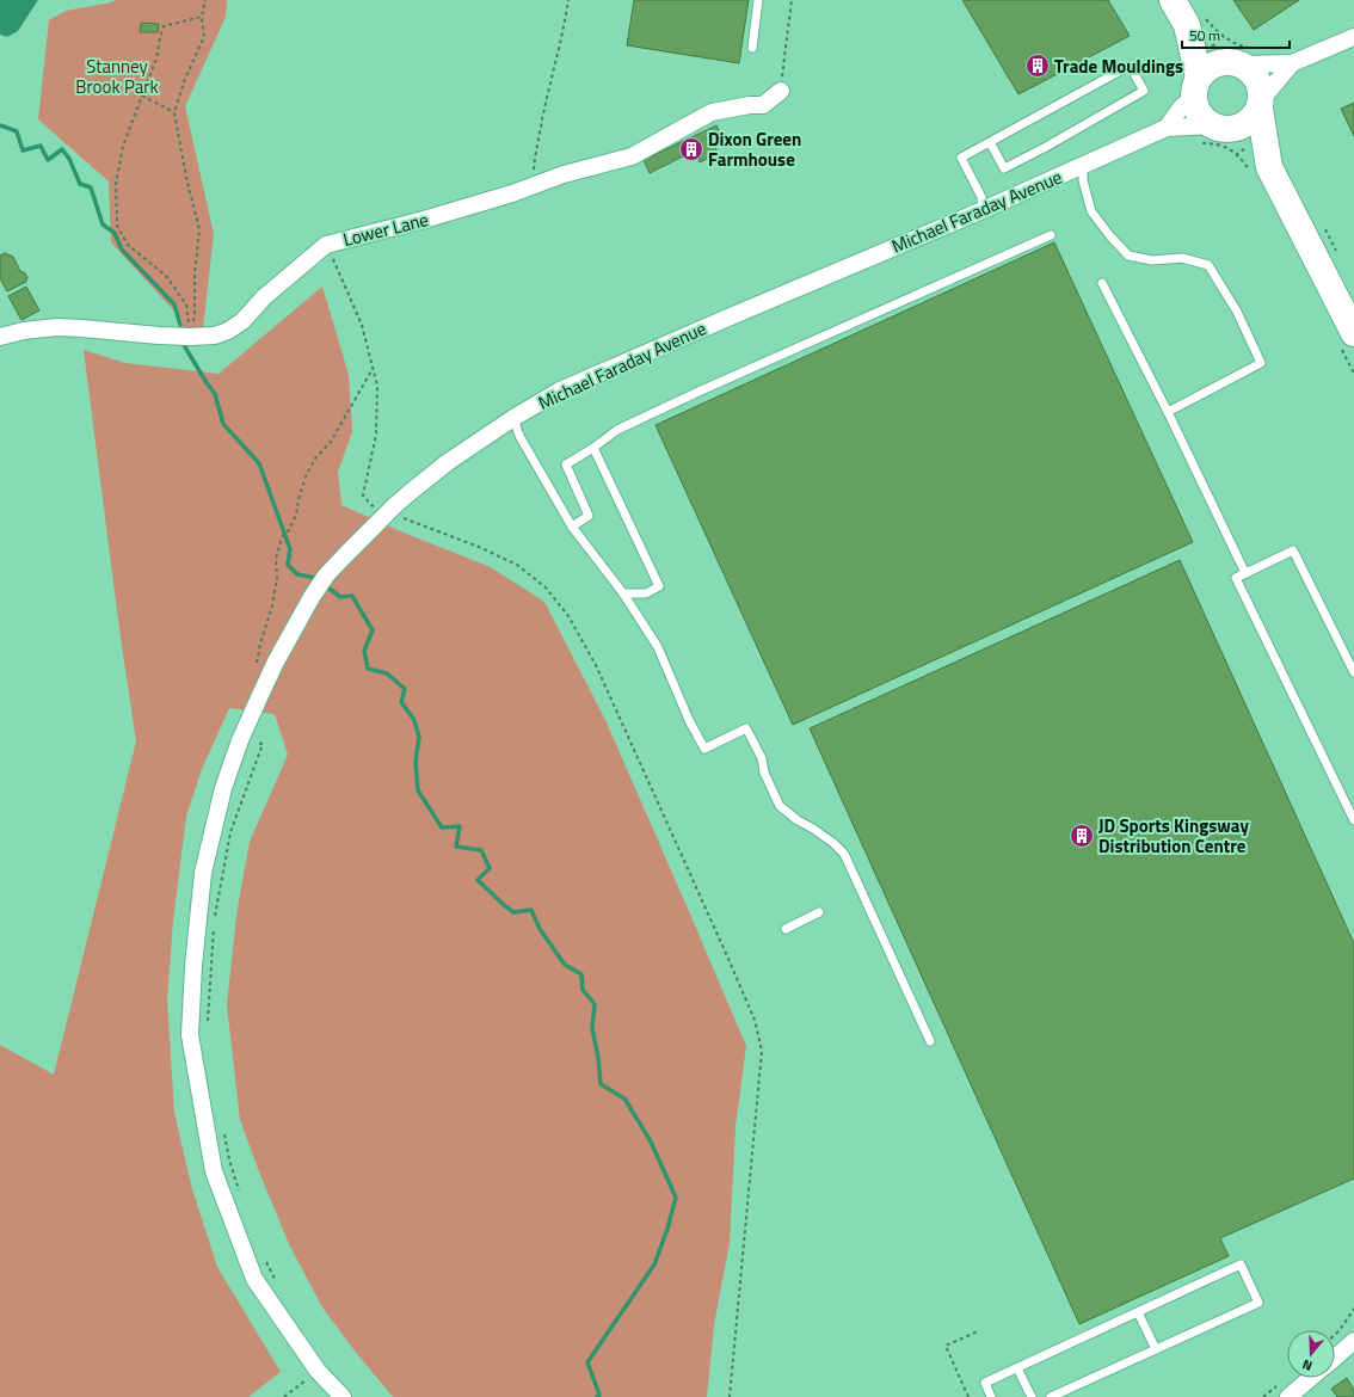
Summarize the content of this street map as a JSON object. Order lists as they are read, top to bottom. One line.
{"streets":{"street":["Michael Faraday Avenue","Lower Lane"]},"parks":["Stanney Brook Park"],"places":{"building":["Trade Mouldings","Dixon Green Farmhouse","JD Sports Kingsway Distribution Centre"]},"scale_bar":"50 m","north":"bottom"}
